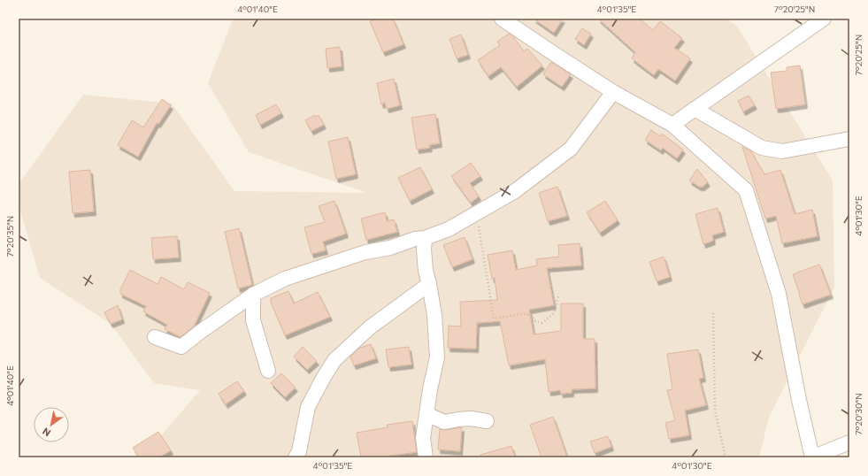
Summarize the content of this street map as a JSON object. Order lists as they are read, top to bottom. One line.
{"north":"bottom left","coordinates":["4°01'40\"E","4°01'35\"E","7°20'25\"N","4°01'30\"E","7°20'35\"N","7°20'30\"N"]}
